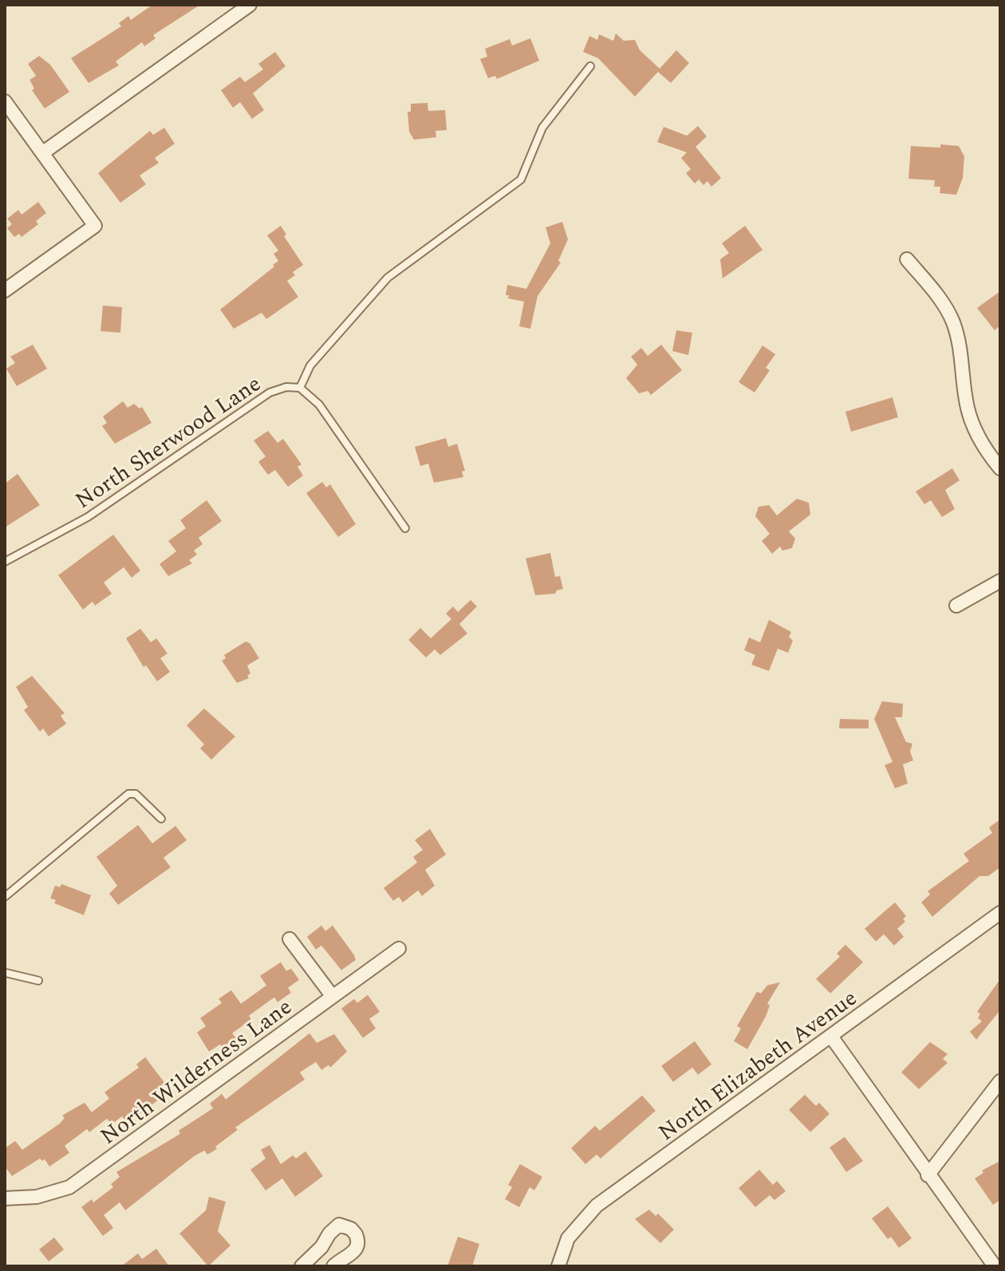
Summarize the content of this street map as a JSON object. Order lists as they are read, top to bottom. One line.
{"streets":{"street":["North Elizabeth Avenue","North Wilderness Lane"],"lane":["North Sherwood Lane"]}}
